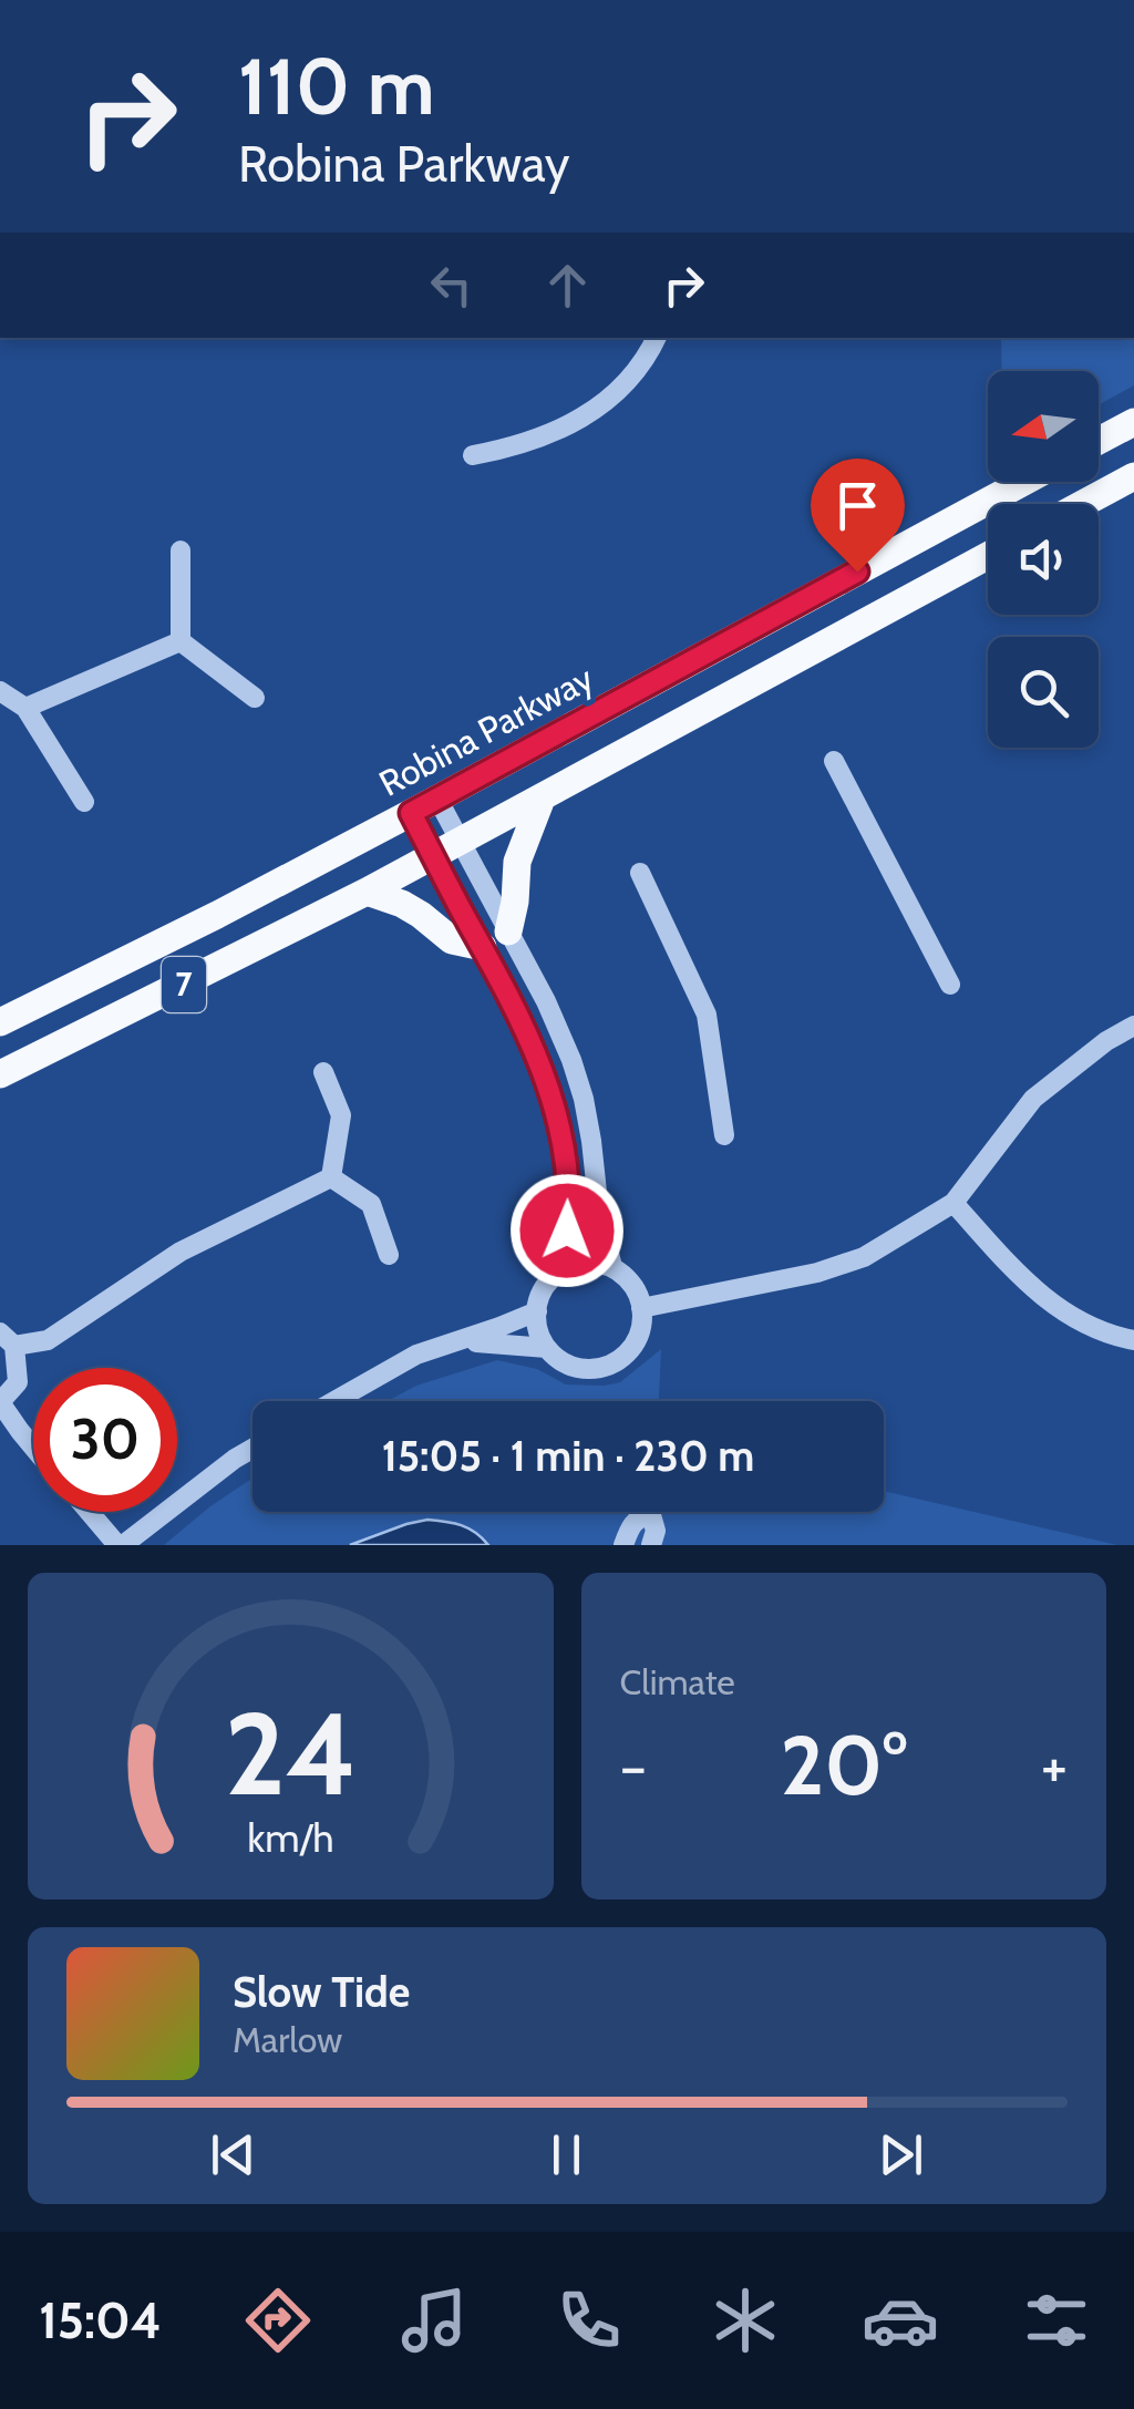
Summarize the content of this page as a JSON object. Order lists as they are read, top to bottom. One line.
{"streets":{"main road":["Robina Parkway","7"]},"north":"left","page":{"turn":["110 m","Robina Parkway"],"limit":"30","trip":"15:05 · 1 min · 230 m","tile":"Climate","heat":["−","20°","+"],"song":["Slow Tide","Marlow"],"tabs":"15:04","gauge":["24","km/h"]}}
